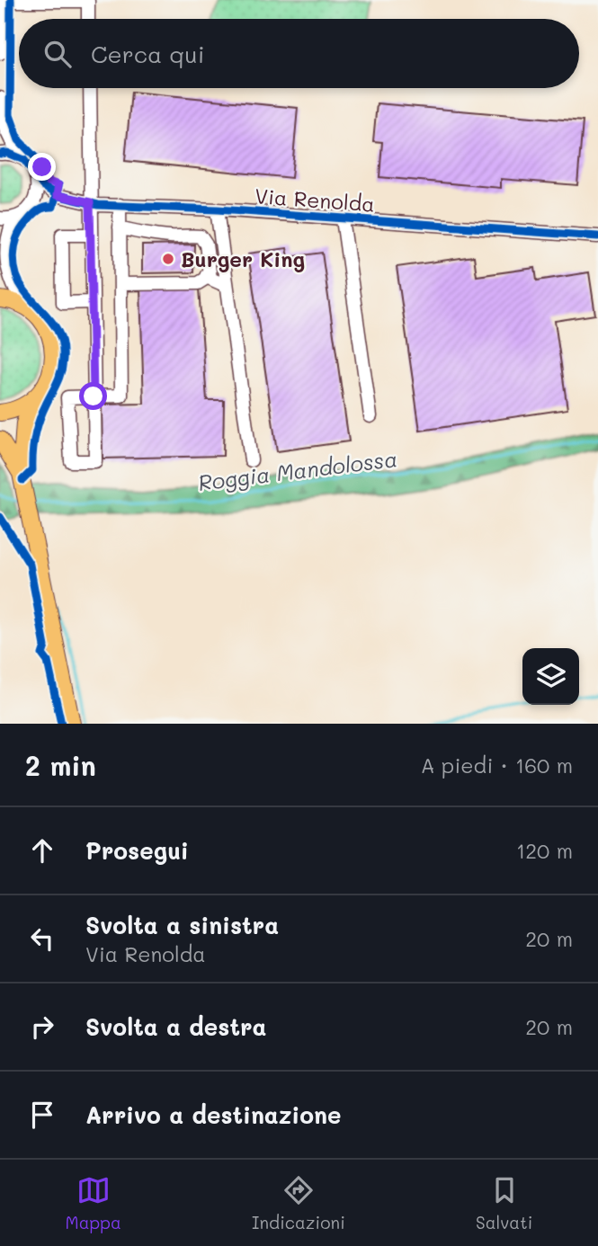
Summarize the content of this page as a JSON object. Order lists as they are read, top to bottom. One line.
{"streets":{"street":["Via Renolda"]},"water":["Roggia Mandolossa"],"places":["Burger King"],"page":{"search":"Cerca qui","heading":["2 min","A piedi · 160 m"],"list":[["Prosegui","120 m"],["Svolta a sinistra","Via Renolda","20 m"],["Svolta a destra","20 m"],"Arrivo a destinazione"],"nav":["Mappa","Indicazioni","Salvati"]}}
